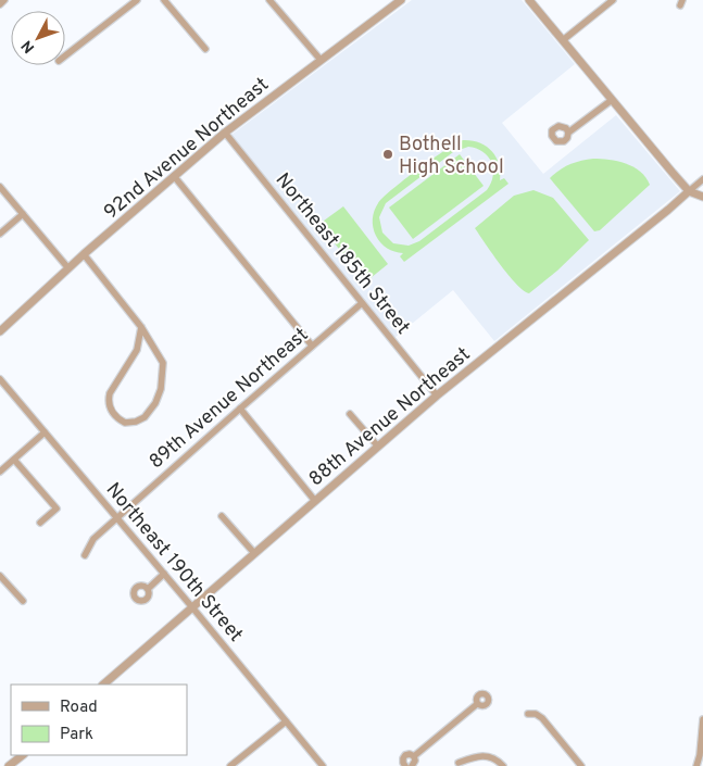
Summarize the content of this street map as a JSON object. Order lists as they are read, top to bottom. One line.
{"streets":{"street":["92nd Avenue Northeast","Northeast 185th Street","89th Avenue Northeast","88th Avenue Northeast","Northeast 190th Street"]},"crossings":[["92nd Avenue Northeast","Northeast 185th Street"],["Northeast 185th Street","89th Avenue Northeast"],["Northeast 185th Street","88th Avenue Northeast"],["89th Avenue Northeast","Northeast 190th Street"],["88th Avenue Northeast","Northeast 190th Street"]],"places":["Bothell High School"],"legend":["Road","Park"],"north":"bottom left"}
